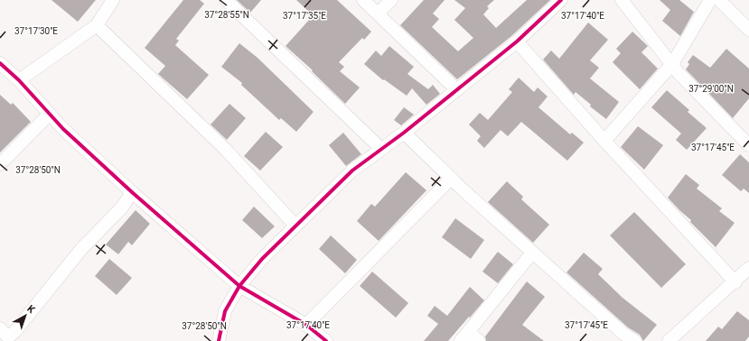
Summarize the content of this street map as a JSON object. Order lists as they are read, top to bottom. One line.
{"north":"top right","coordinates":["37°28'55\"N","37°17'35\"E","37°17'40\"E","37°17'30\"E","37°29'00\"N","37°17'45\"E","37°28'50\"N"]}
